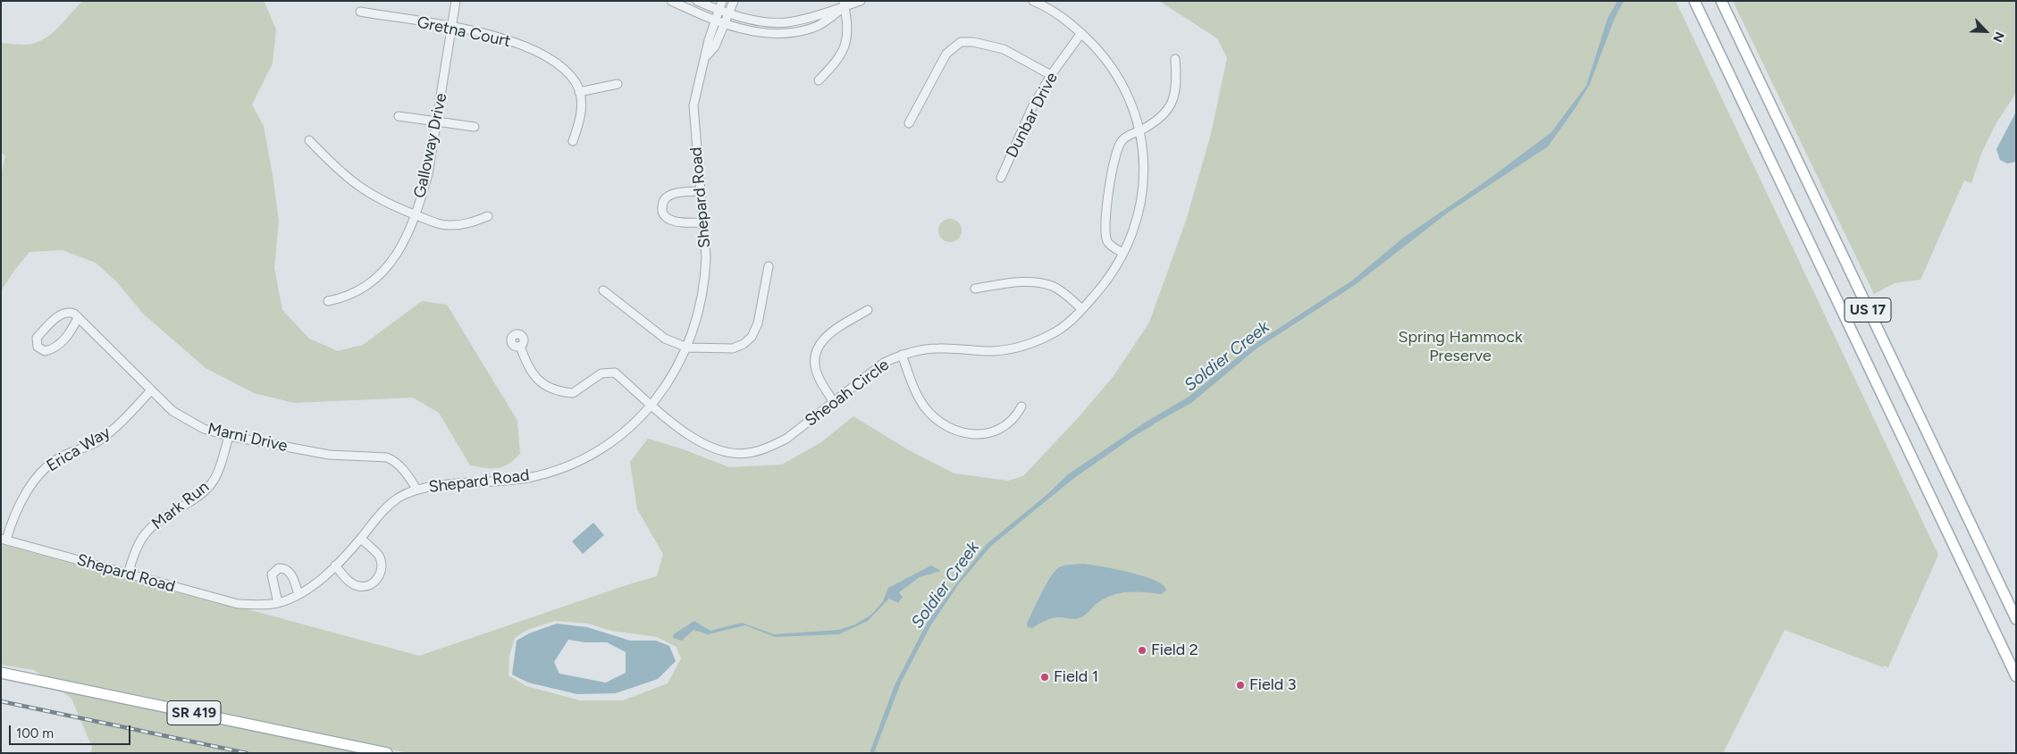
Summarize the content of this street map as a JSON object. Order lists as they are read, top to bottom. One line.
{"streets":{"main road":["US 17","SR 419"],"street":["Gretna Court","Dunbar Drive","Galloway Drive","Shepard Road","Sheoah Circle","Marni Drive","Erica Way","Mark Run"]},"crossings":[["Gretna Court","Galloway Drive"],["Dunbar Drive","Sheoah Circle"],["Shepard Road","Sheoah Circle"],["Shepard Road","Marni Drive"],["Shepard Road","Erica Way"],["Shepard Road","Mark Run"],["Marni Drive","Erica Way"],["Marni Drive","Mark Run"]],"water":["Soldier Creek"],"parks":["Spring Hammock Preserve"],"places":["Field 2","Field 1","Field 3"],"scale_bar":"100 m","north":"bottom right"}
